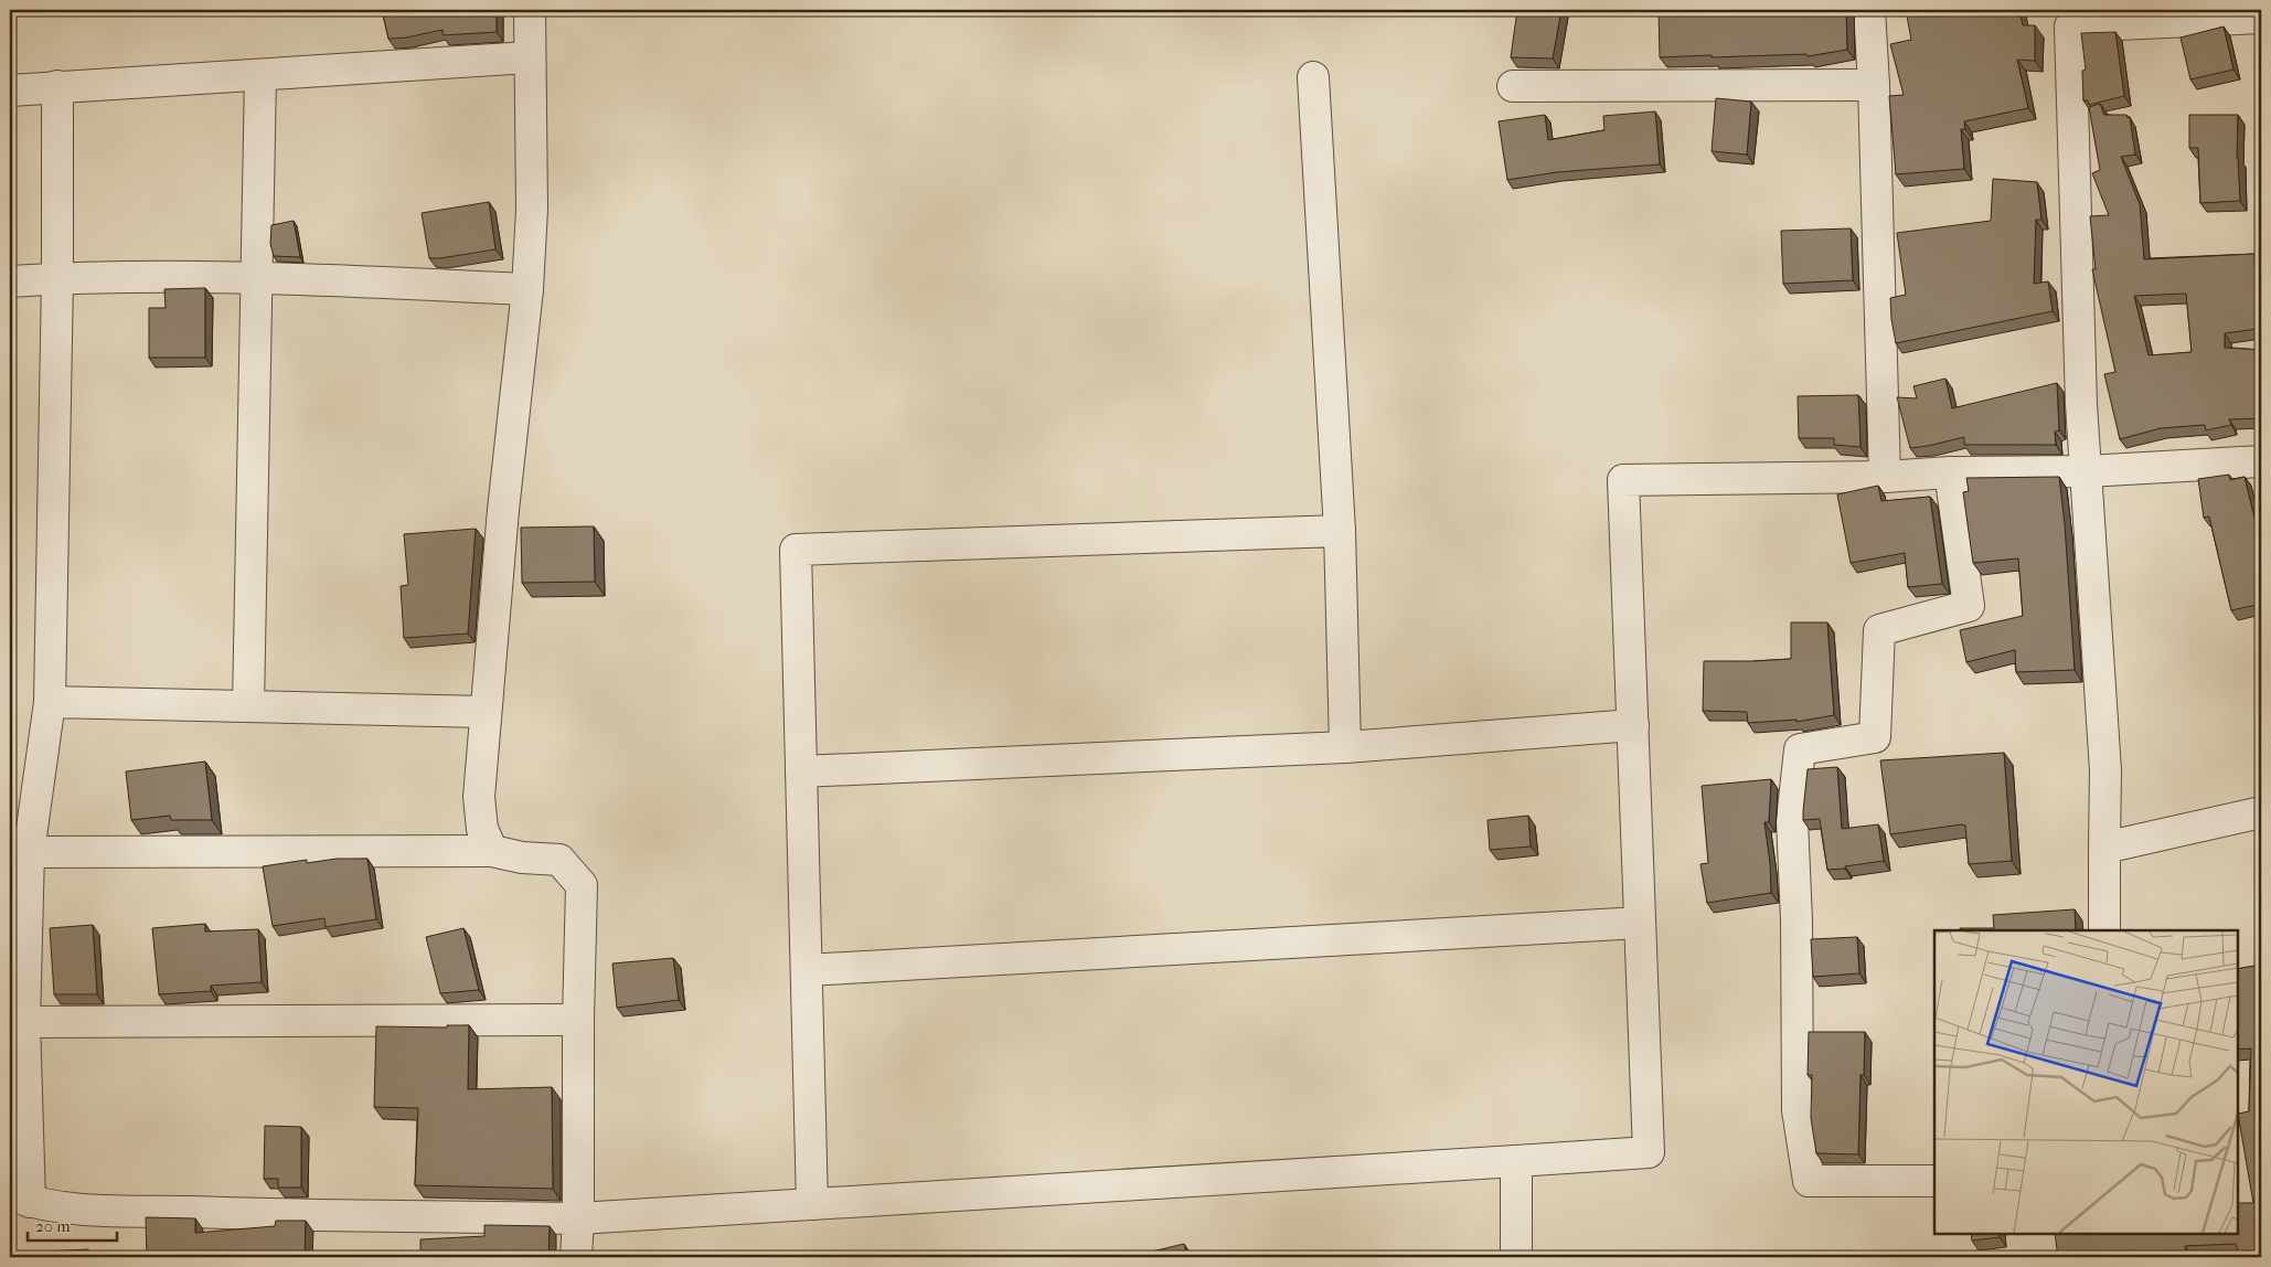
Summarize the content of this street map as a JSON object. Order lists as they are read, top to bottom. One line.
{"scale_bar":"20 m"}
